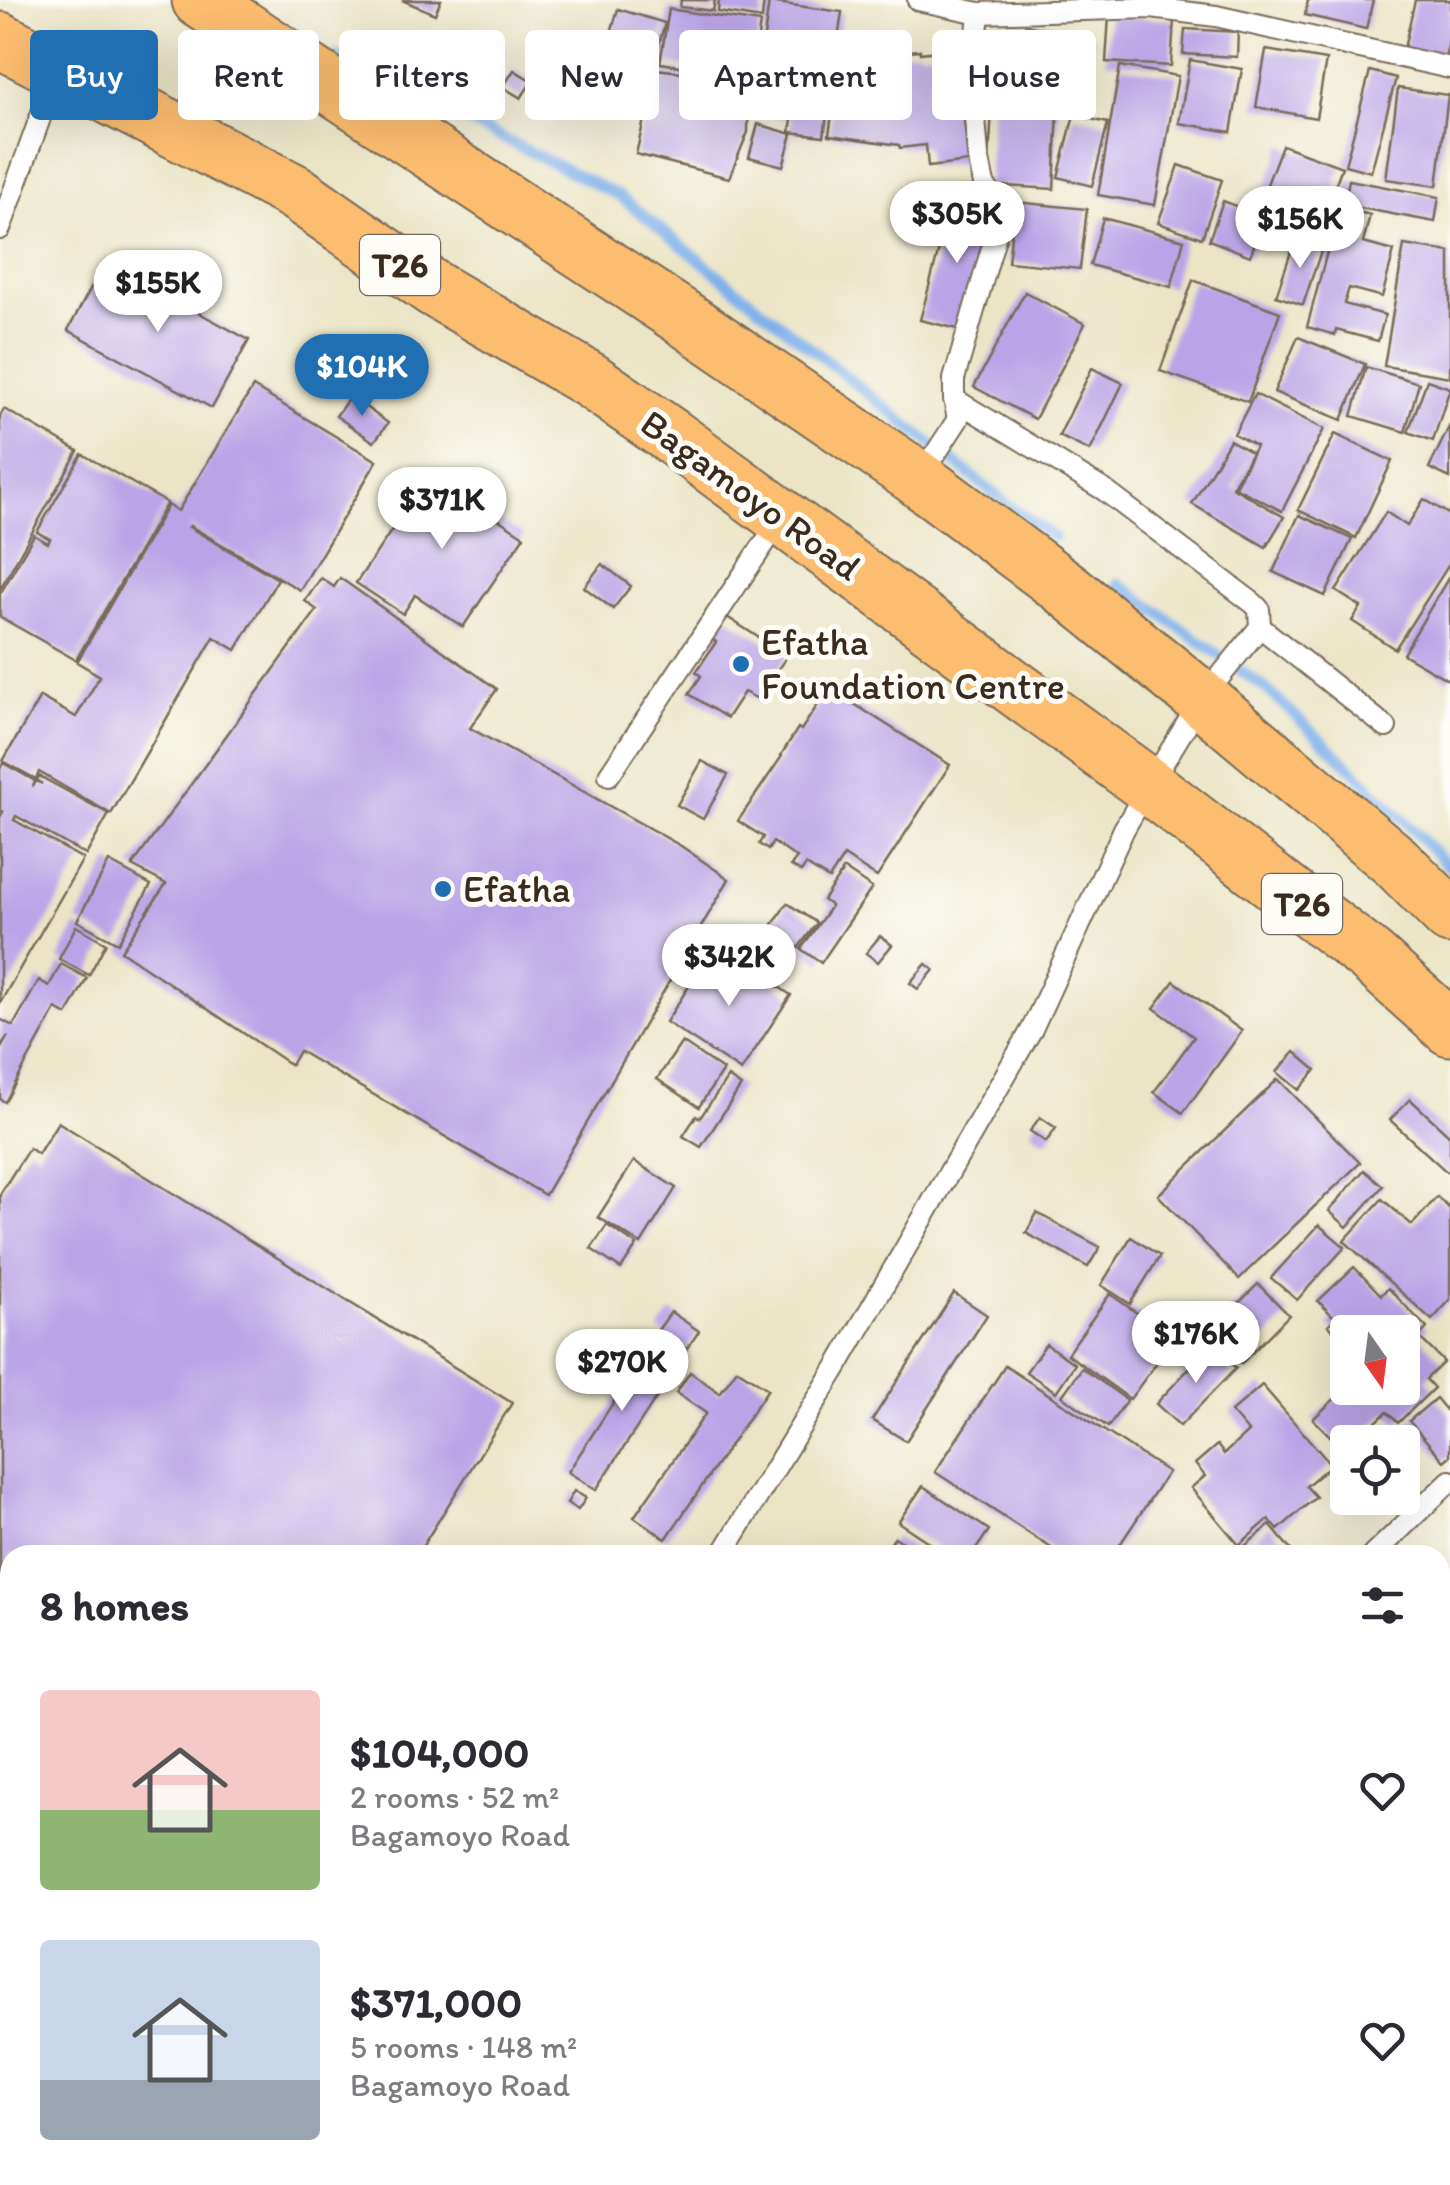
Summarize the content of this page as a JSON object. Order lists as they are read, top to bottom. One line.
{"streets":{"highway":["T26","Bagamoyo Road"]},"places":["Efatha Foundation Centre","Efatha"],"north":"bottom","page":{"chip":["Buy","Rent","Filters","New","Apartment","House"],"price":["$305K","$156K","$155K","$104K","$371K","$342K","$176K","$270K"],"heading":"8 homes","list":[{"name":"$104,000","note":"2 rooms · 52 m² · Bagamoyo Road"},{"name":"$371,000","note":"5 rooms · 148 m² · Bagamoyo Road"}]}}
